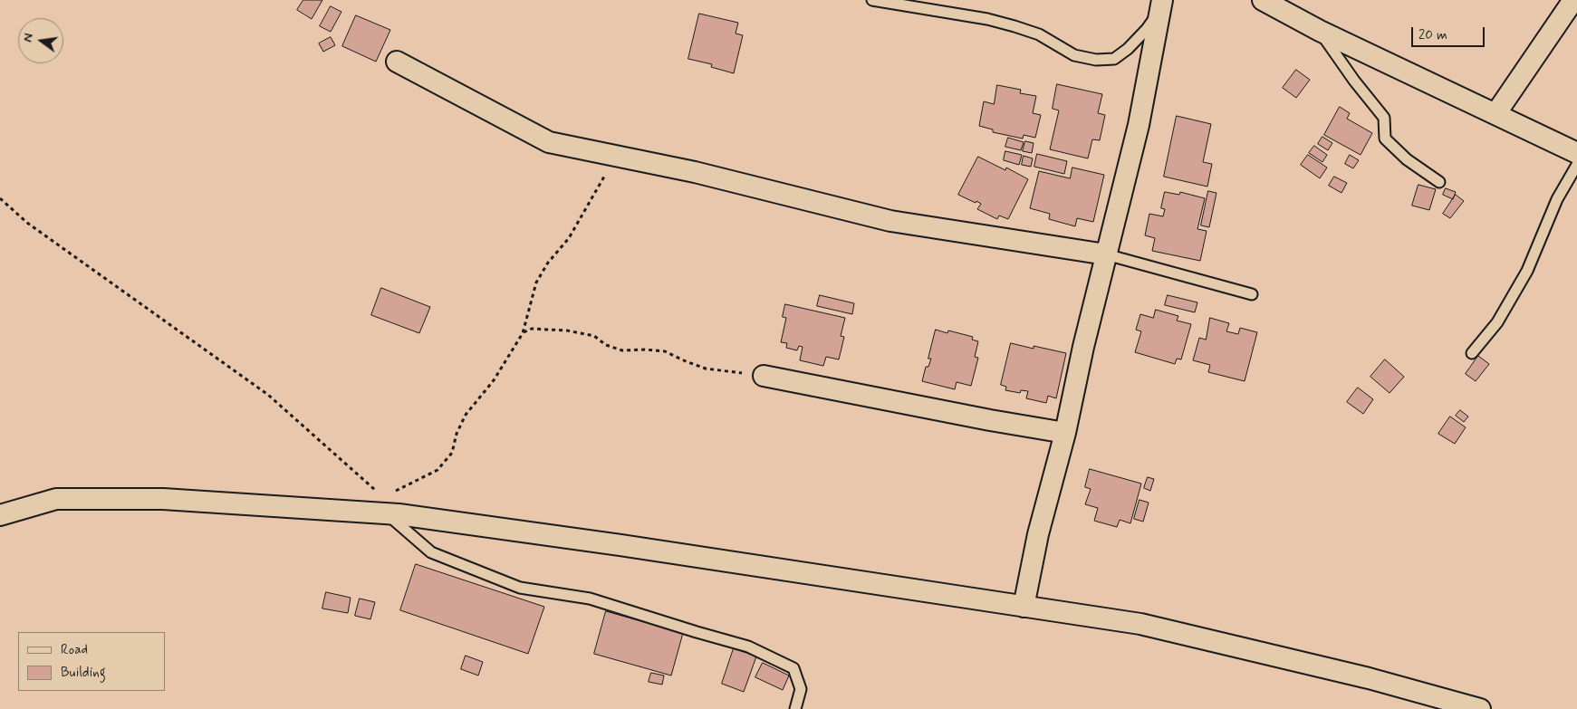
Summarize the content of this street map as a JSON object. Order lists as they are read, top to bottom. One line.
{"legend":["Road","Building"],"scale_bar":"20 m","north":"left"}
